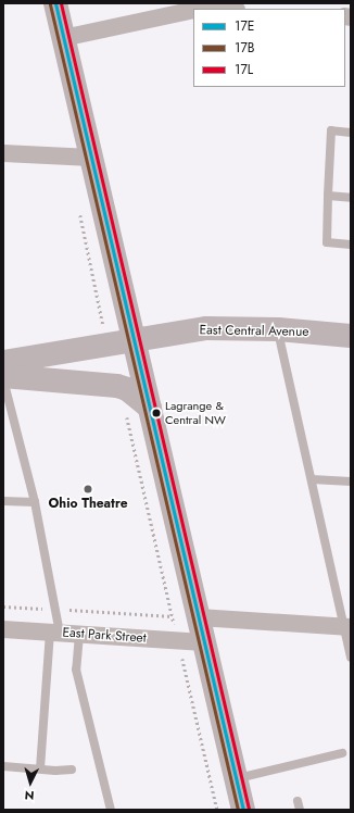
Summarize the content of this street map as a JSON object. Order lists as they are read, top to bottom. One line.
{"streets":{"main road":["East Central Avenue"],"street":["East Park Street"]},"places":["Lagrange & Central NW","Ohio Theatre"],"lines":["transit line 17E","transit line 17L","transit line 17B"],"legend":["17E","17B","17L"],"north":"bottom"}
